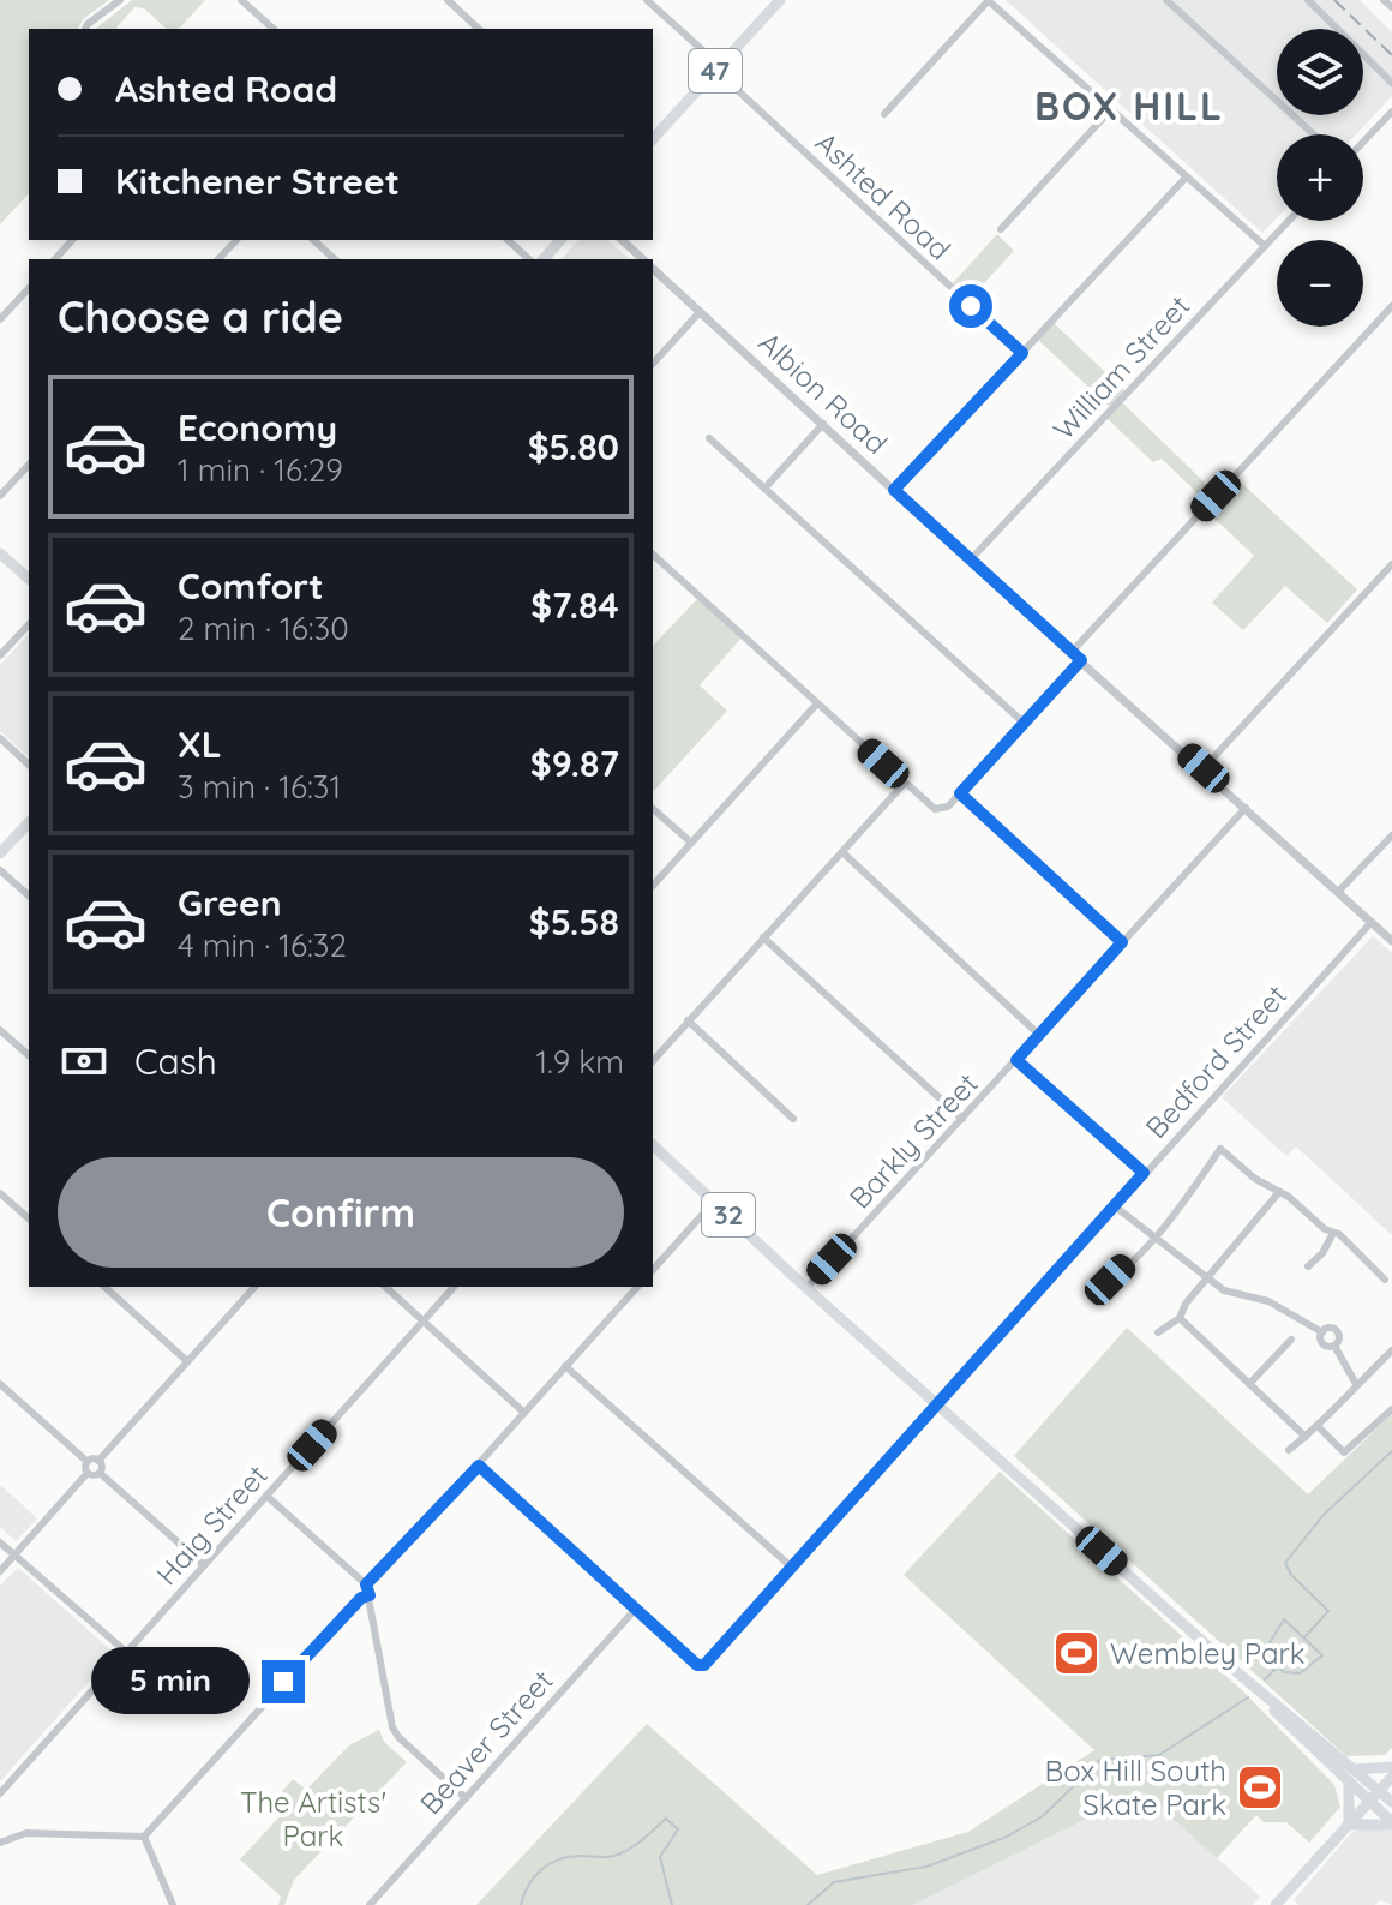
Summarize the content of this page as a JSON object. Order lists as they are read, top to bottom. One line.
{"streets":{"main road":["47","32"],"street":["Ashted Road","William Street","Albion Road","Bedford Street","Barkly Street","Haig Street","Beaver Street"]},"crossings":[["47","Ashted Road"],["William Street","Albion Road"],["Albion Road","Bedford Street"],["Albion Road","Barkly Street"],["Bedford Street","32"],["Bedford Street","Beaver Street"],["Barkly Street","32"]],"districts":["BOX HILL"],"parks":["The Artists' Park"],"places":{"sports":["Wembley Park","Box Hill South Skate Park"]},"page":{"map_buttons":["+","−"],"banner":["Ashted Road","Kitchener Street"],"heading":"Choose a ride","list":[{"name":"Economy","note":"1 min · 16:29","value":"$5.80"},{"name":"Comfort","note":"2 min · 16:30","value":"$7.84"},{"name":"XL","note":"3 min · 16:31","value":"$9.87"},{"name":"Green","note":"4 min · 16:32","value":"$5.58"}],"pay":["Cash","1.9 km"],"buttons":"Confirm","bubble":"5 min"}}
